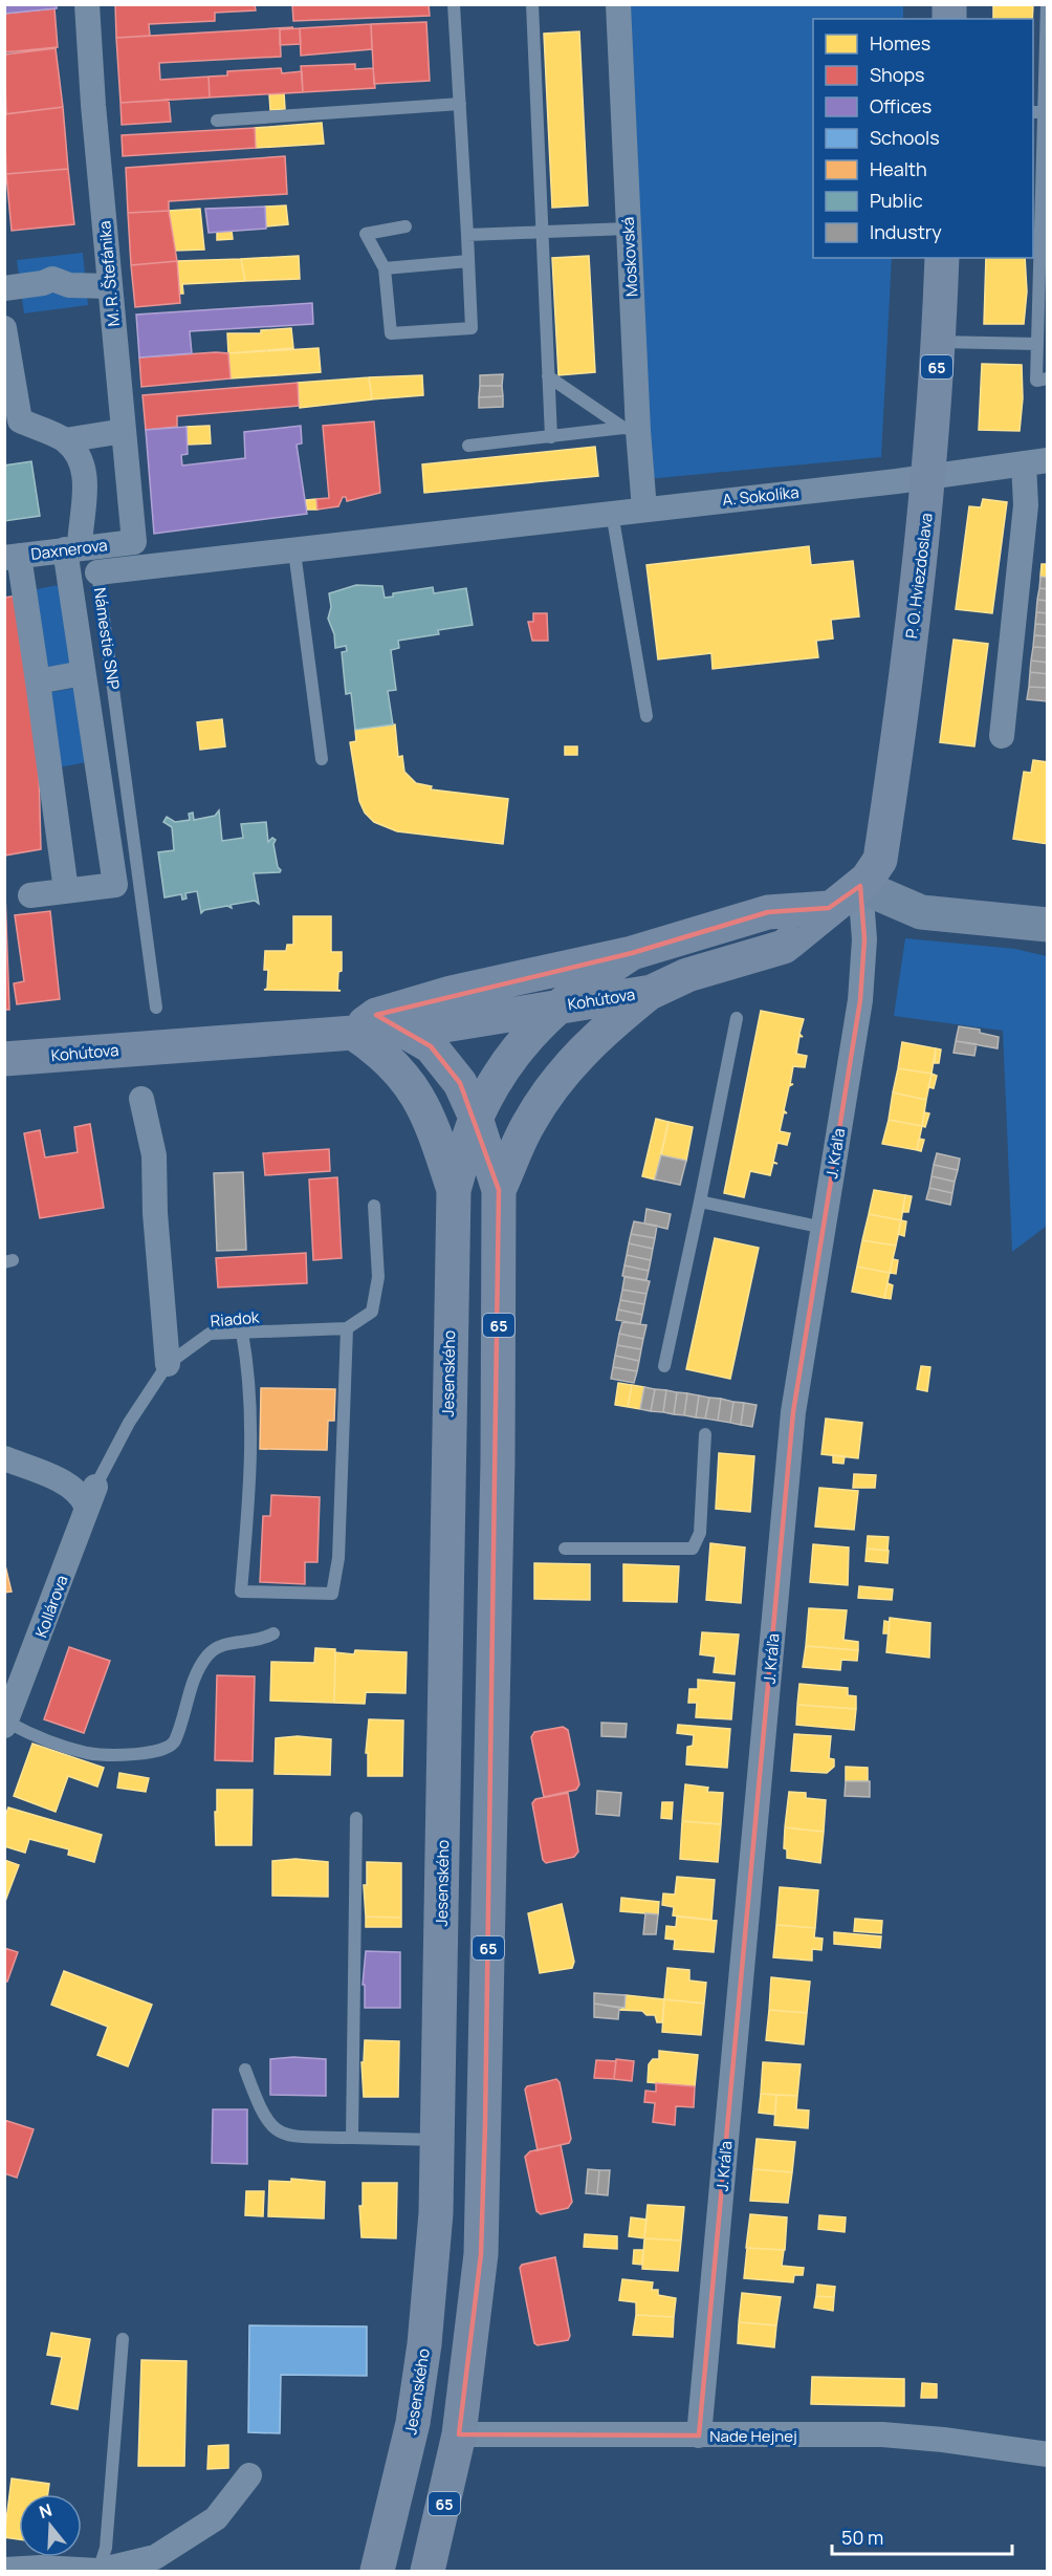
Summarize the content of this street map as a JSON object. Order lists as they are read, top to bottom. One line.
{"streets":{"main road":["65","P. O. Hviezdoslava","Kohútova","Jesenského"],"street":["Moskovská","M. R. Štefánika","A. Sokolíka","Daxnerova","Námestie SNP","J. Kráľa","Kollárova","Nade Hejnej"],"lane":["Riadok"]},"crossings":[["Moskovská","A. Sokolíka"],["M. R. Štefánika","Daxnerova"],["65","Kohútova"],["65","Jesenského"],["65","Nade Hejnej"],["A. Sokolíka","P. O. Hviezdoslava"],["A. Sokolíka","Námestie SNP"],["P. O. Hviezdoslava","Kohútova"],["P. O. Hviezdoslava","J. Kráľa"],["Kohútova","J. Kráľa"],["Kohútova","Jesenského"],["J. Kráľa","Nade Hejnej"],["Riadok","Kollárova"]],"legend":["Homes","Shops","Offices","Schools","Health","Public","Industry"],"scale_bar":"50 m","north":"top"}
